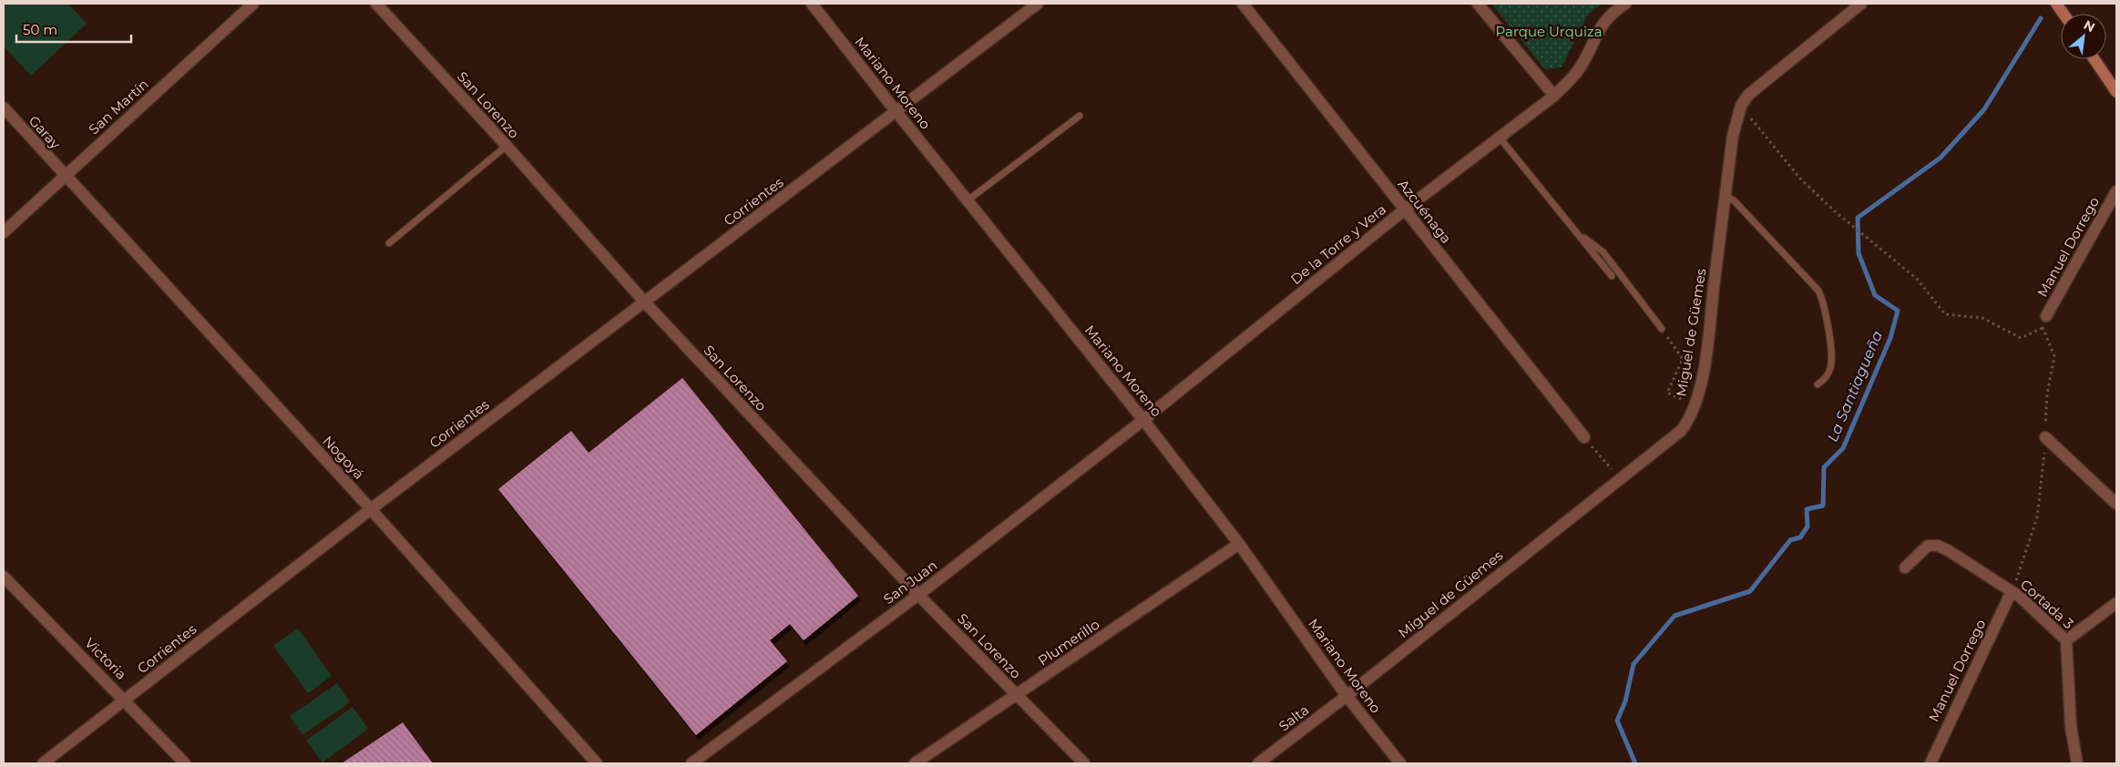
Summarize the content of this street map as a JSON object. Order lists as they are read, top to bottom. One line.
{"streets":{"street":["Mariano Moreno","San Lorenzo","San Martín","Garay","Corrientes","Azcuénaga","De la Torre y Vera","Manuel Dorrego","Miguel de Güemes","Nogoyá","San Juan","Cortada 3","Plumerillo","Victoria","Salta"]},"crossings":[["Mariano Moreno","Corrientes"],["Mariano Moreno","De la Torre y Vera"],["Mariano Moreno","Miguel de Güemes"],["Mariano Moreno","San Juan"],["Mariano Moreno","Plumerillo"],["Mariano Moreno","Salta"],["San Lorenzo","Corrientes"],["San Lorenzo","San Juan"],["San Lorenzo","Plumerillo"],["San Martín","Garay"],["San Martín","Nogoyá"],["Garay","Nogoyá"],["Corrientes","Nogoyá"],["Corrientes","Victoria"],["Azcuénaga","De la Torre y Vera"],["De la Torre y Vera","San Juan"],["Manuel Dorrego","Cortada 3"],["Miguel de Güemes","Salta"]],"water":["La Santiagueña"],"parks":["Parque Urquiza"],"scale_bar":"50 m","north":"top right"}
